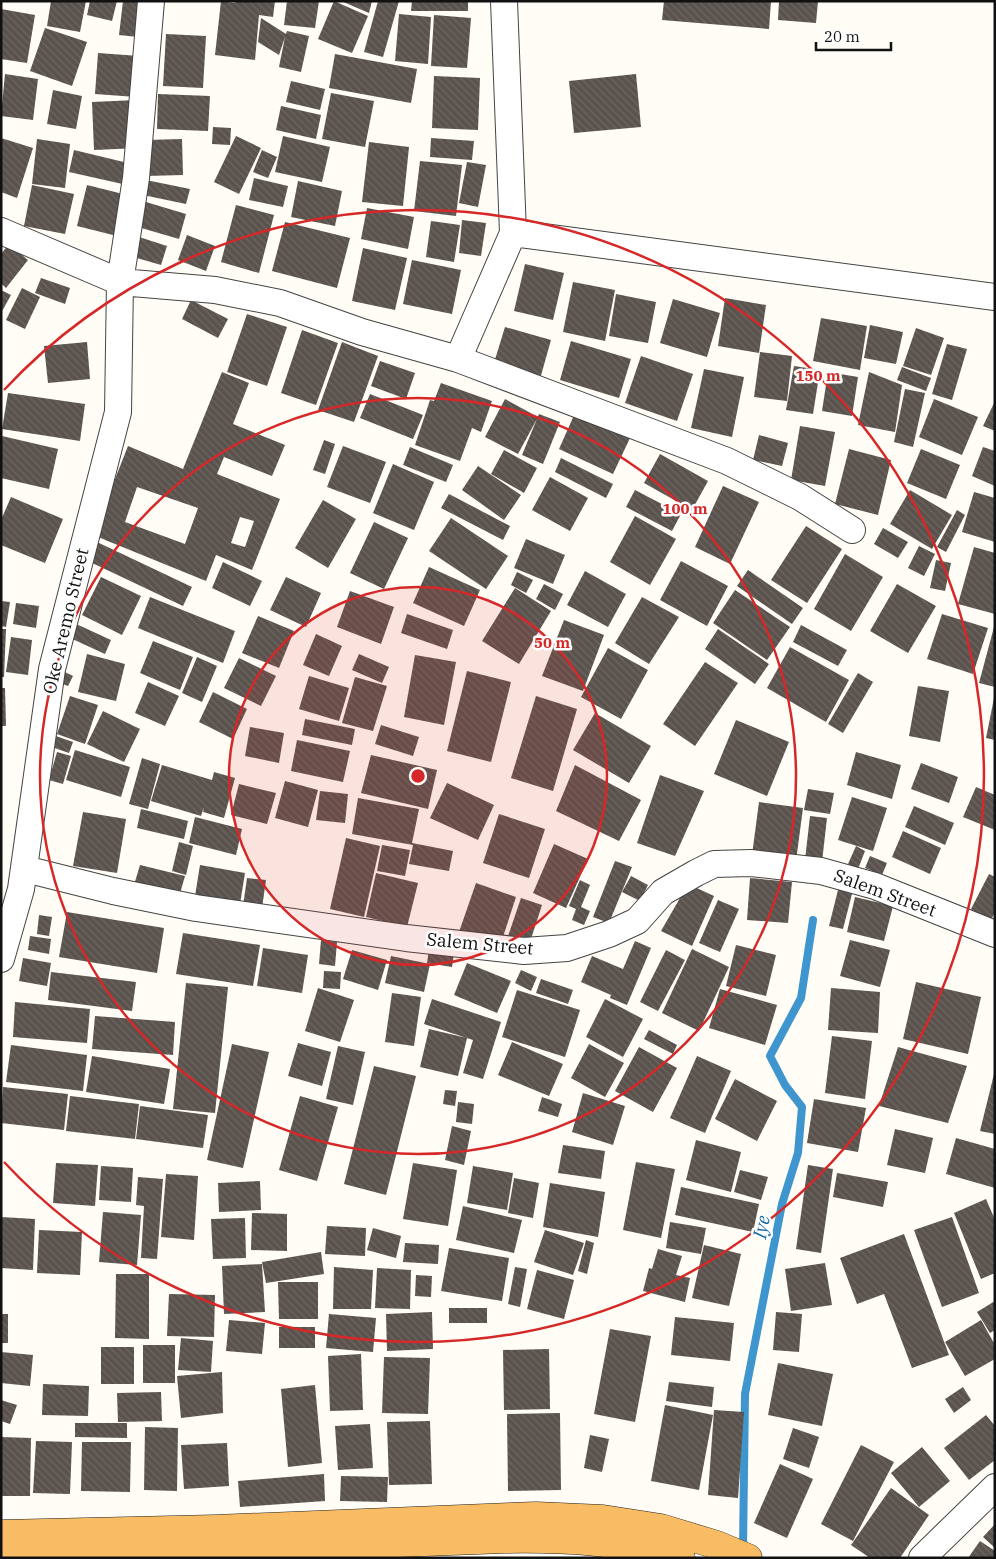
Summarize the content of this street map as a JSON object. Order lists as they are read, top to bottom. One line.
{"streets":{"street":["Oke Aremo Street","Salem Street"]},"crossings":[["Oke Aremo Street","Salem Street"]],"water":["Iye"],"scale_bar":"20 m","rings":["150 m","100 m","50 m"]}
